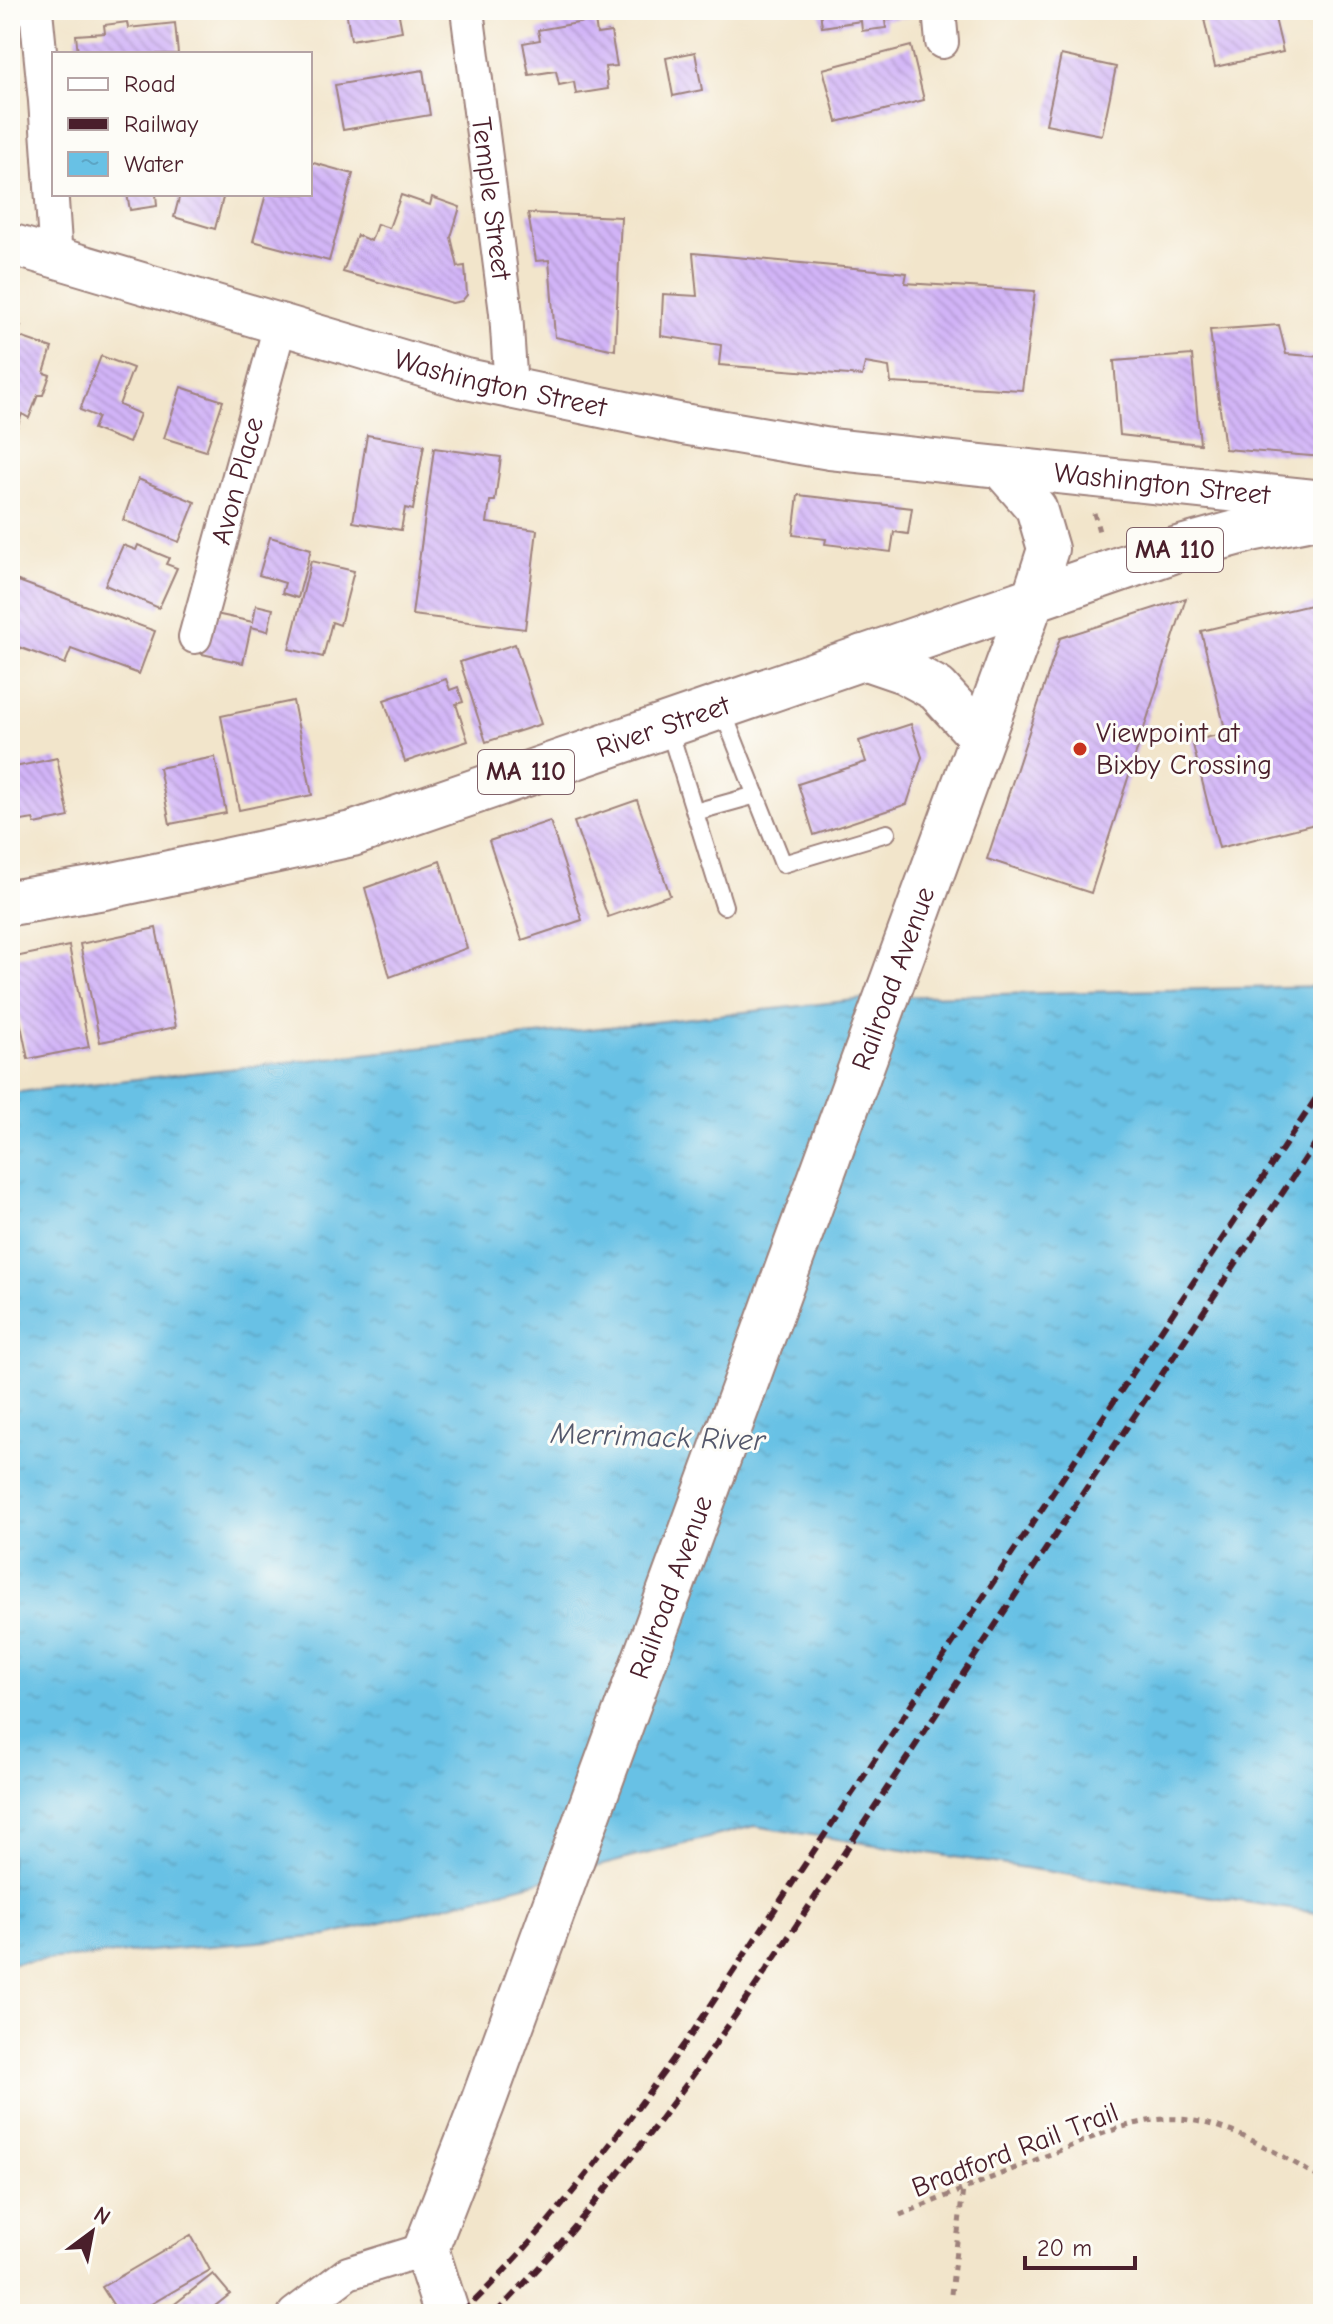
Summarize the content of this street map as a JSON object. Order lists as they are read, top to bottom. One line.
{"streets":{"main road":["Washington Street","MA 110","River Street","Railroad Avenue"],"street":["Temple Street","Avon Place"],"path":["Bradford Rail Trail"]},"crossings":[["Temple Street","Washington Street"],["Washington Street","Avon Place"],["Washington Street","River Street"],["Washington Street","Railroad Avenue"],["River Street","Railroad Avenue"]],"water":["Merrimack River"],"places":["Viewpoint at Bixby Crossing"],"legend":["Road","Railway","Water"],"scale_bar":"20 m","north":"top right"}
